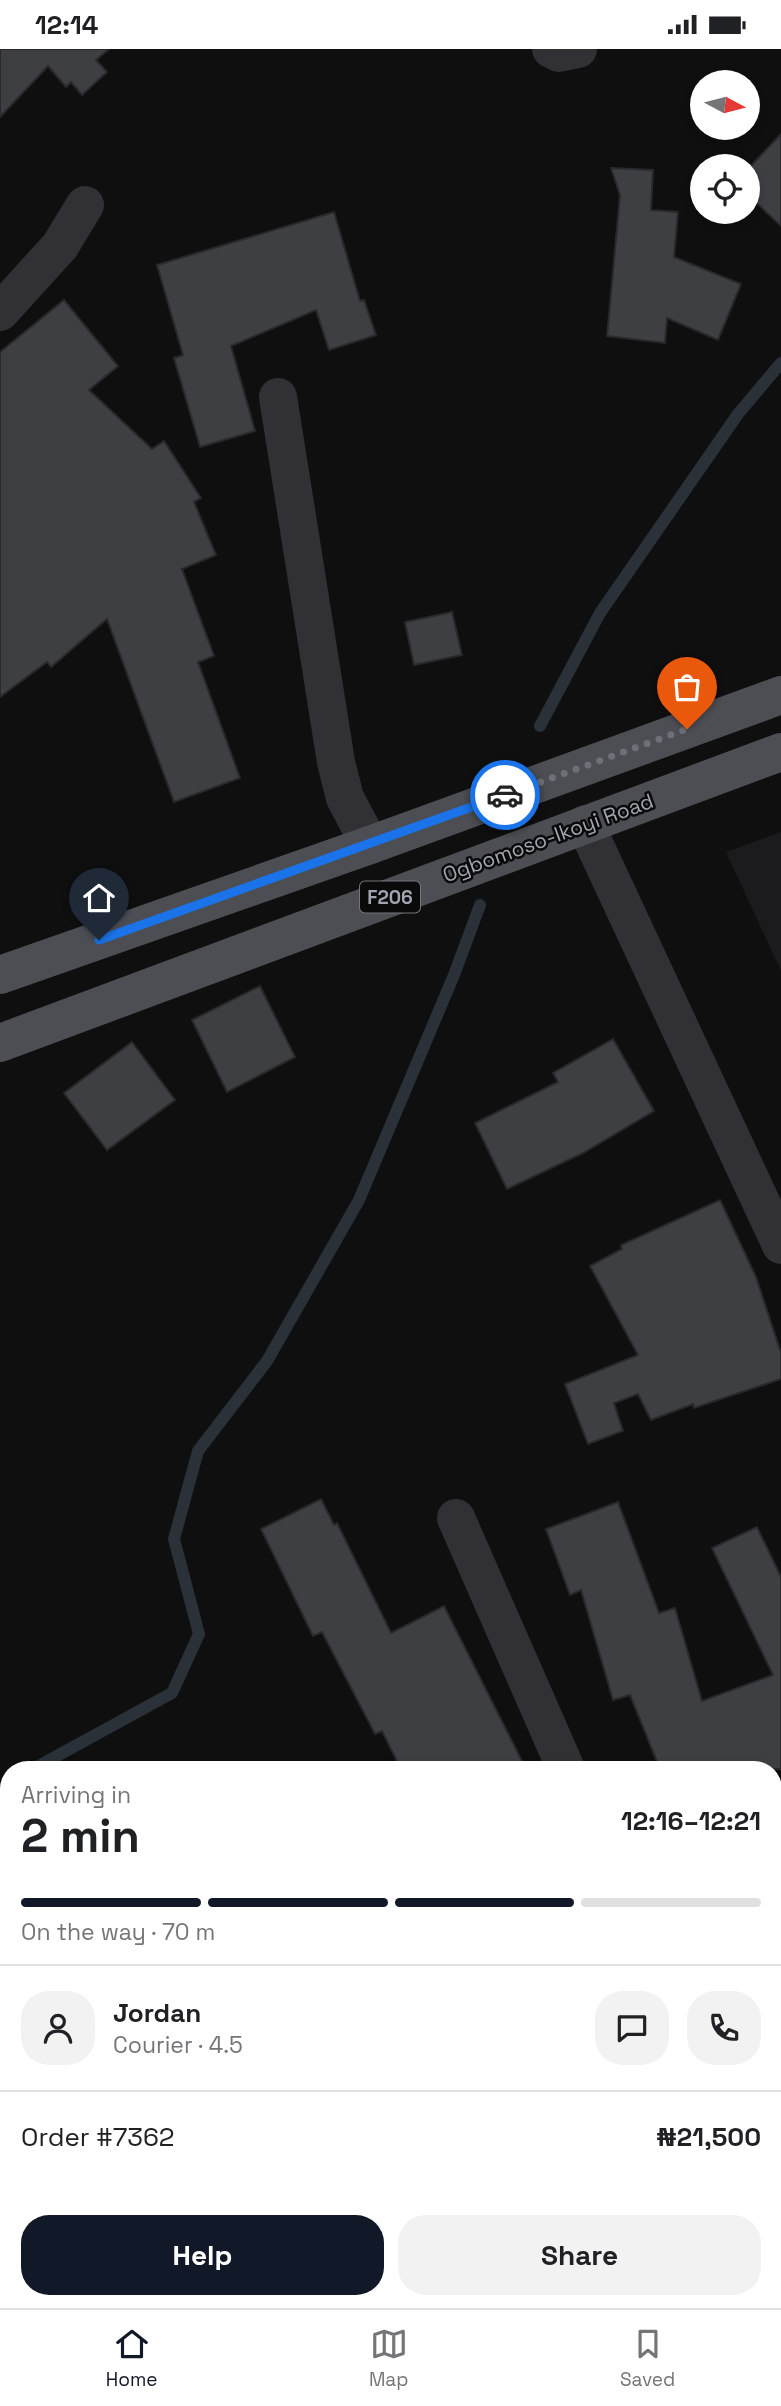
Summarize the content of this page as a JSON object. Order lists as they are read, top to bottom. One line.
{"streets":{"main road":["Ogbomoso-Ikoyi Road","F206"]},"north":"right","page":{"status":"12:14","heading":["2 min","Arriving in","12:16–12:21"],"panel":["Jordan","Courier · 4.5","Order #7362","₦21,500"],"bar":"On the way · 70 m","buttons":["Help","Share"],"tabs":["Home","Map","Saved"]}}
